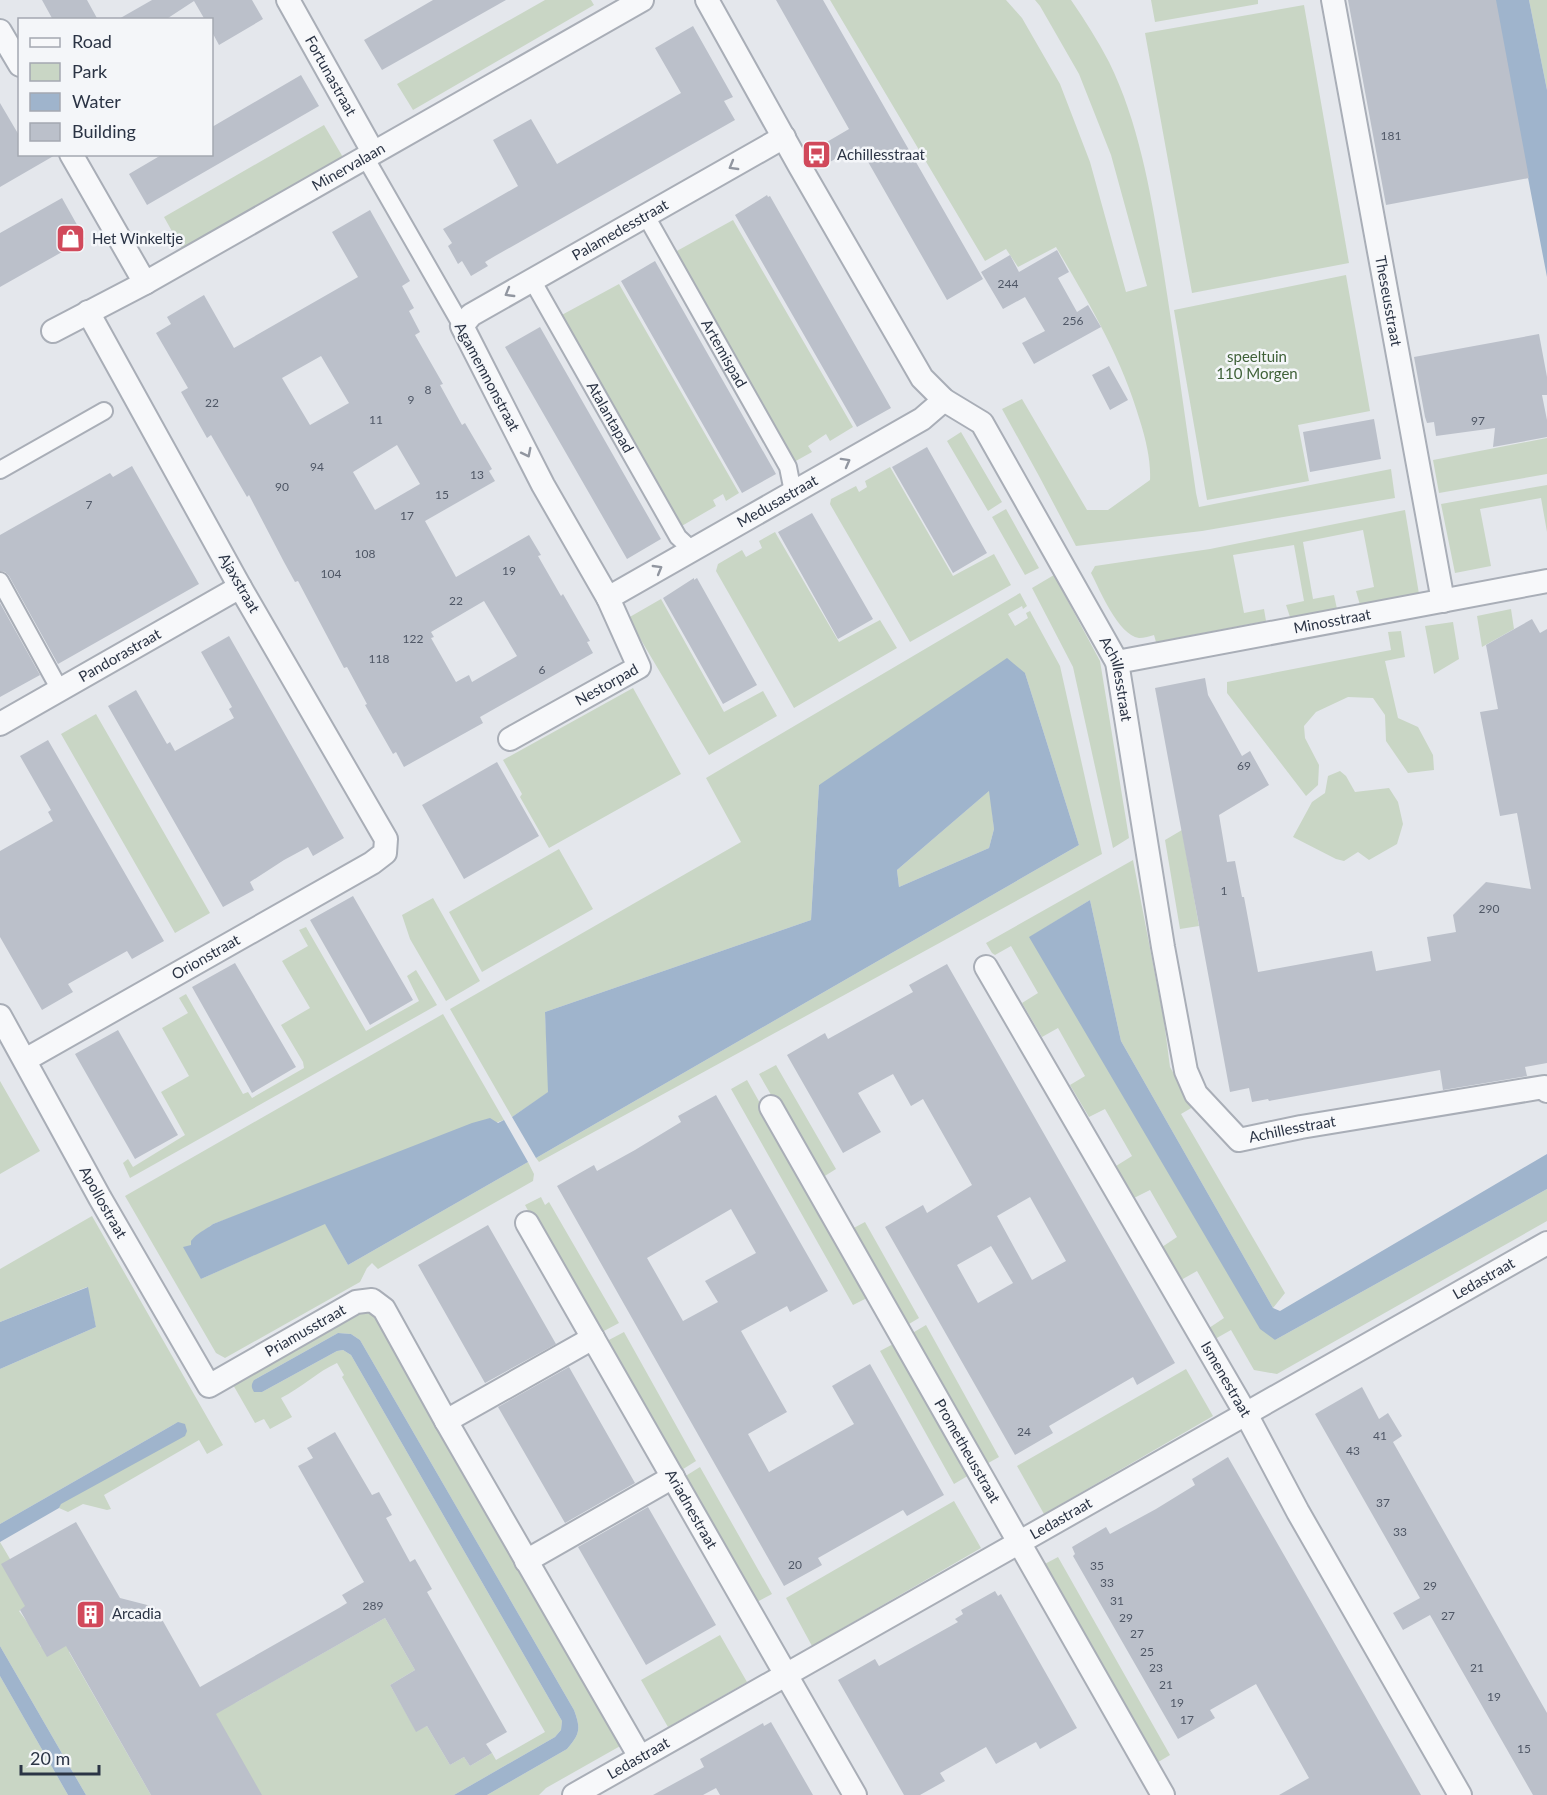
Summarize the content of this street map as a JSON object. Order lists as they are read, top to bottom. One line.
{"streets":{"street":["Fortunastraat","Minervalaan","Palamedesstraat","Theseusstraat","Artemispad","Agamemnonstraat","Atalantapad","Medusastraat","Ajaxstraat","Minosstraat","Pandorastraat","Achillesstraat","Nestorpad","Orionstraat","Apollostraat","Ledastraat","Priamusstraat","Ismenestraat","Prometheusstraat","Ariadnestraat"]},"crossings":[["Fortunastraat","Minervalaan"],["Fortunastraat","Agamemnonstraat"],["Minervalaan","Agamemnonstraat"],["Minervalaan","Ajaxstraat"],["Palamedesstraat","Artemispad"],["Palamedesstraat","Agamemnonstraat"],["Palamedesstraat","Atalantapad"],["Palamedesstraat","Achillesstraat"],["Theseusstraat","Minosstraat"],["Artemispad","Medusastraat"],["Agamemnonstraat","Medusastraat"],["Agamemnonstraat","Nestorpad"],["Atalantapad","Medusastraat"],["Medusastraat","Achillesstraat"],["Medusastraat","Nestorpad"],["Ajaxstraat","Pandorastraat"],["Ajaxstraat","Orionstraat"],["Minosstraat","Achillesstraat"],["Orionstraat","Apollostraat"],["Apollostraat","Priamusstraat"],["Ledastraat","Priamusstraat"],["Ledastraat","Ismenestraat"],["Ledastraat","Prometheusstraat"],["Ledastraat","Ariadnestraat"]],"one_way":["Palamedesstraat","Agamemnonstraat","Medusastraat"],"parks":["speeltuin 110 Morgen"],"places":{"bus stop":["Achillesstraat"],"shop":["Het Winkeltje"],"building":["Arcadia"]},"house_numbers":["181","244","256","8","9","22","11","97","94","13","90","15","7","17","108","19","104","22","122","118","6","69","1","290","24","41","43","37","33","20","35","33","29","31","289","27","29","27","25","23","21","21","19","19","17","15"],"legend":["Road","Park","Water","Building"],"scale_bar":"20 m"}
